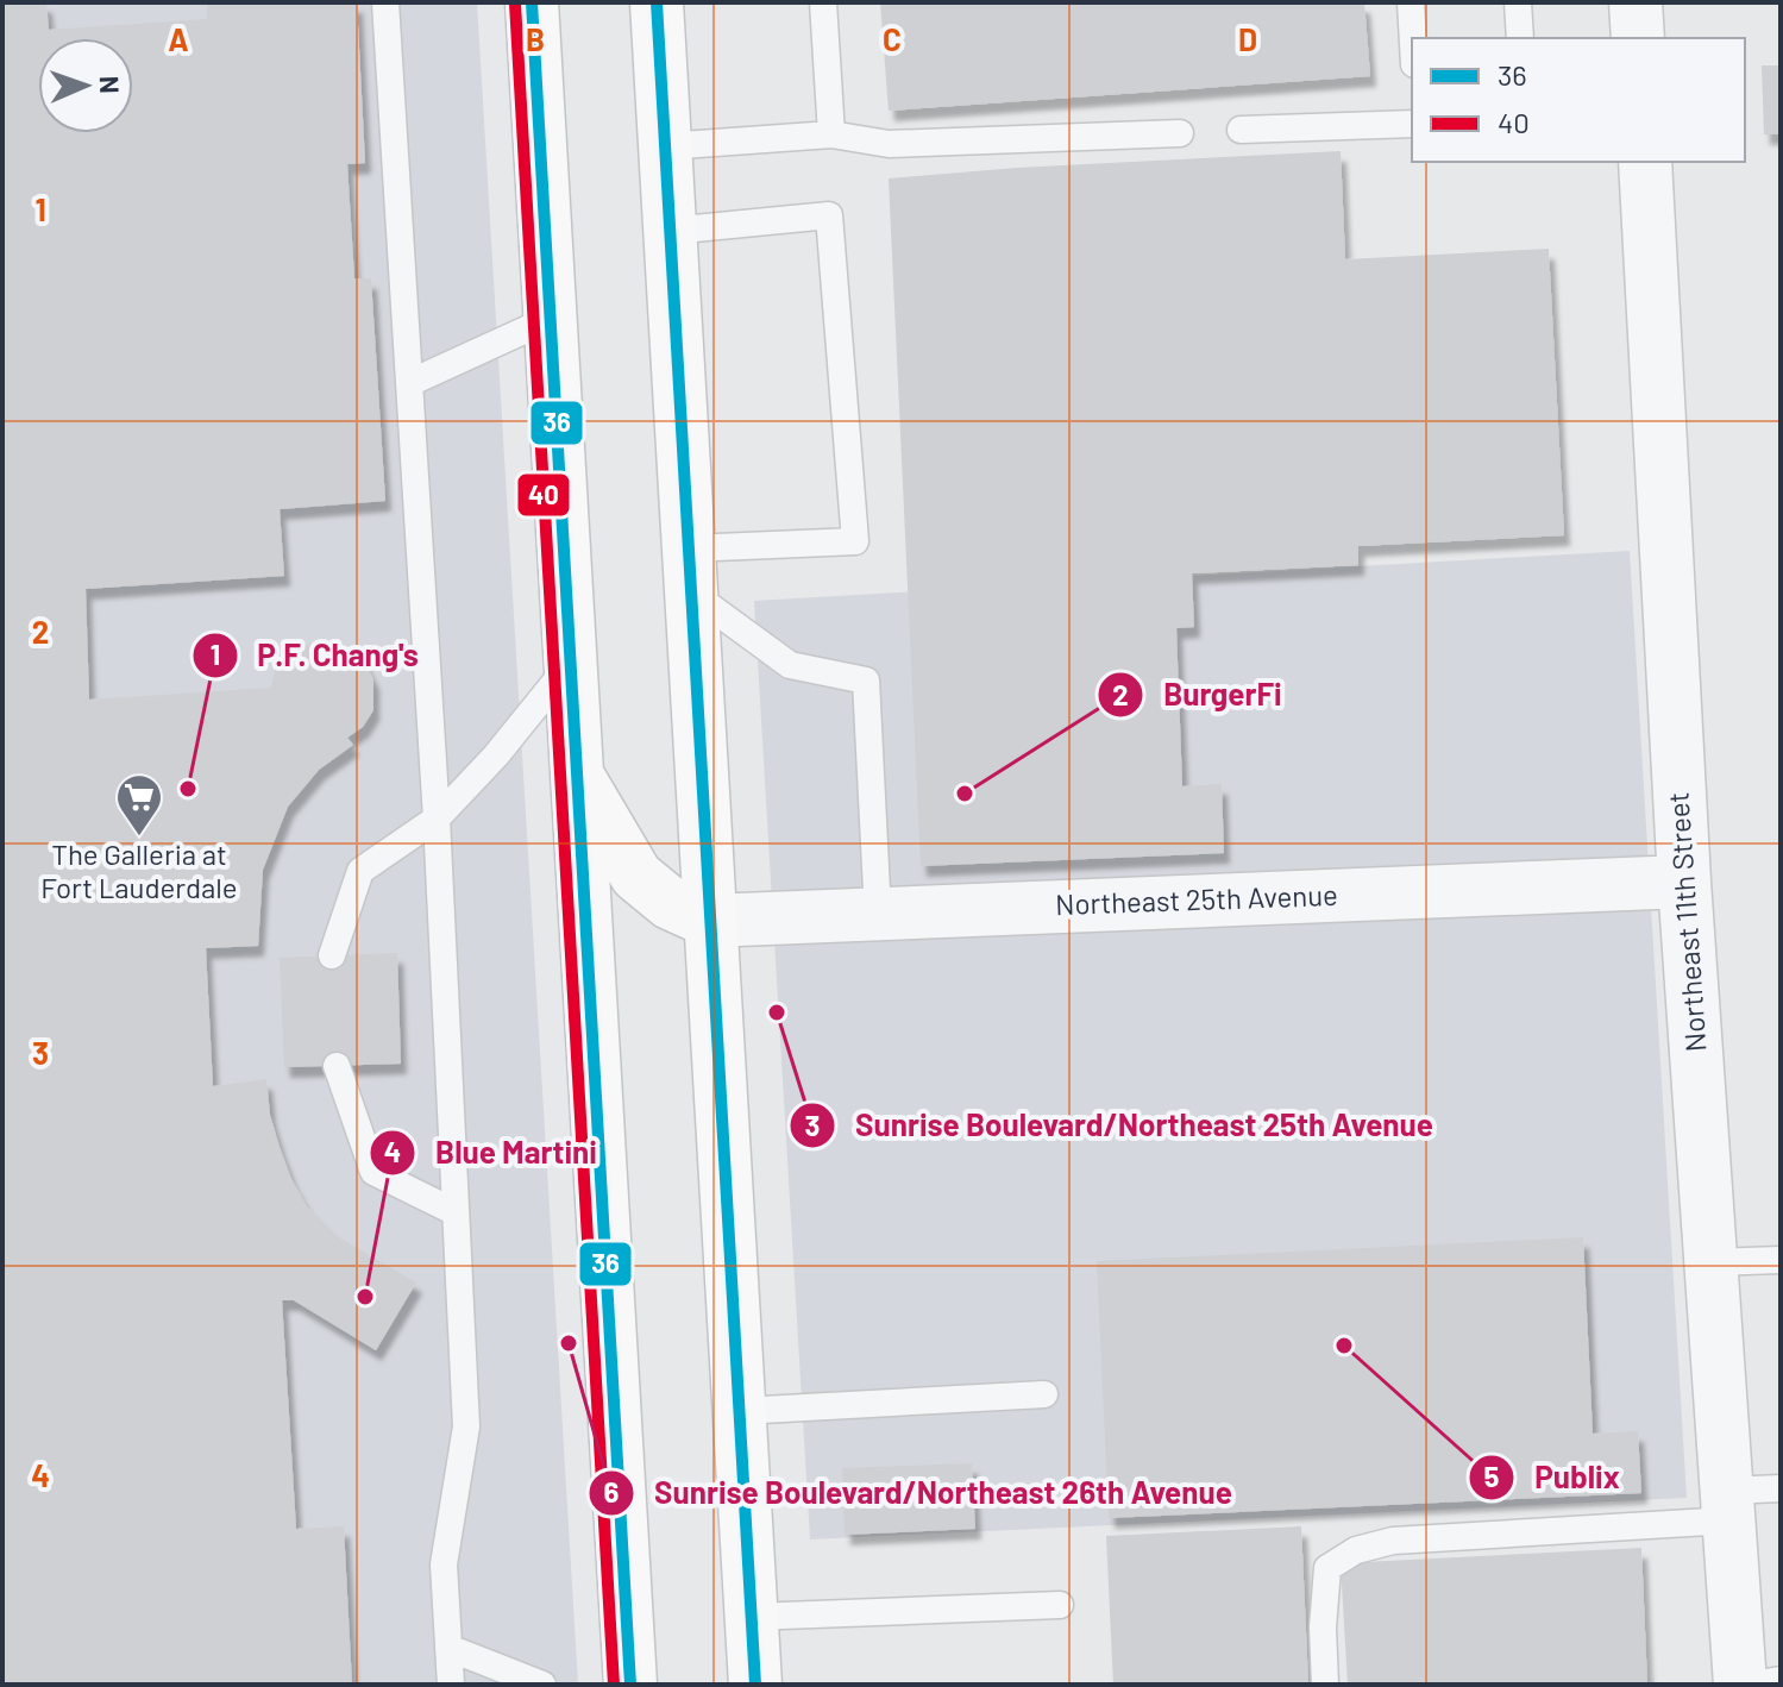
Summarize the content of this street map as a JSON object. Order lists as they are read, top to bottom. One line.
{"streets":{"street":["Northeast 25th Avenue","Northeast 11th Street"]},"crossings":[["Northeast 25th Avenue","Northeast 11th Street"]],"places":{"other":["P.F. Chang's","BurgerFi","Sunrise Boulevard/Northeast 25th Avenue","Blue Martini","Sunrise Boulevard/Northeast 26th Avenue","Publix"],"supermarket":["The Galleria at Fort Lauderdale"]},"lines":["transit line 36","transit line 40"],"legend":["36","40"],"north":"right","grid":{"columns":["A","B","C","D"],"rows":["1","2","3","4"]}}
